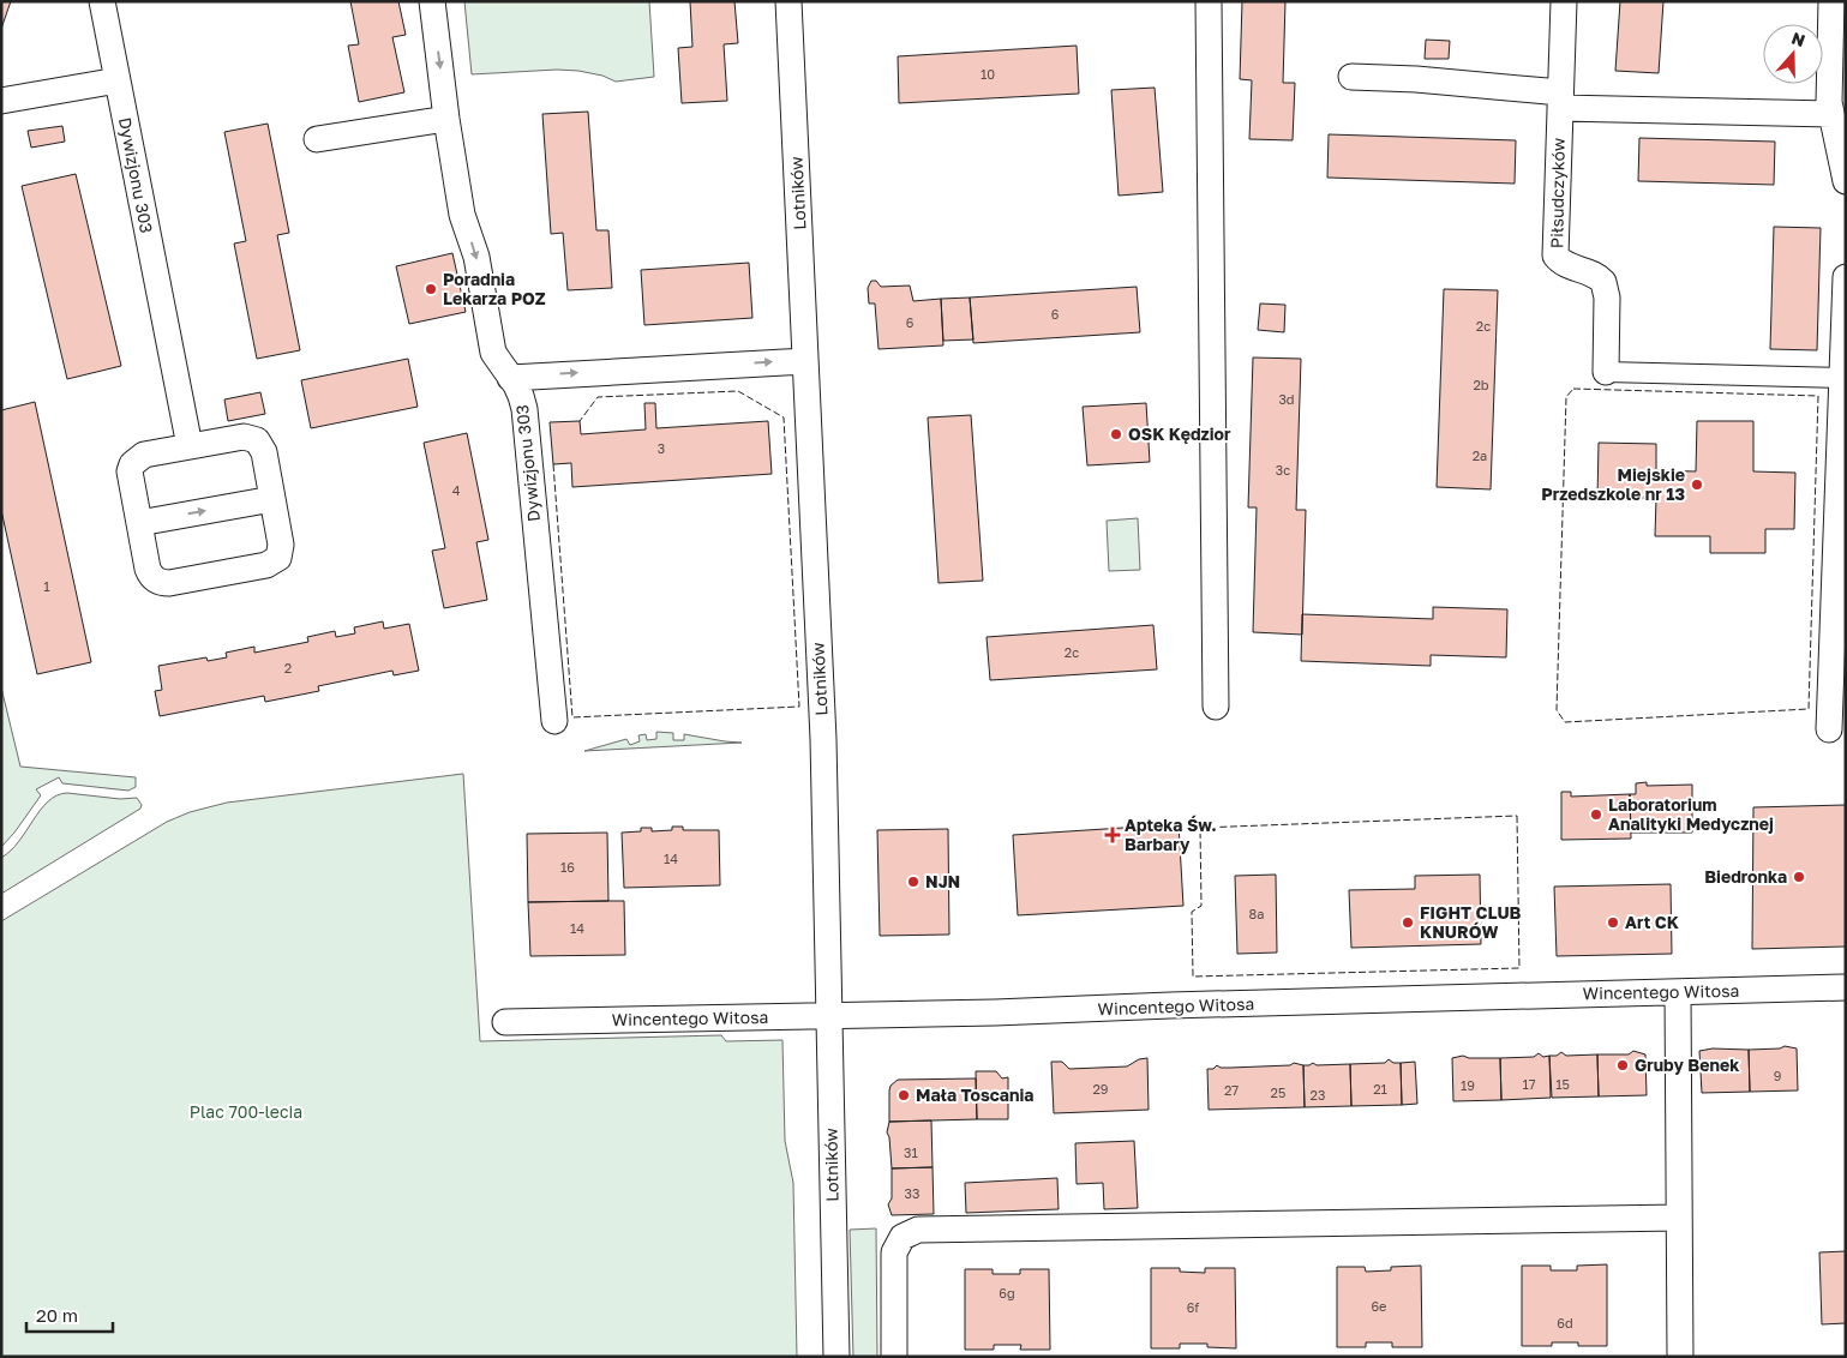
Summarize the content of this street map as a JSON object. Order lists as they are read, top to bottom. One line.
{"streets":{"street":["Dywizjonu 303","Lotników","Piłsudczyków","Wincentego Witosa"]},"crossings":[["Lotników","Wincentego Witosa"]],"parks":["Plac 700-lecia"],"places":{"other":["Poradnia Lekarza POZ","OSK Kędzior","Miejskie Przedszkole nr 13","Laboratorium Analityki Medycznej","Biedronka","NJN","FIGHT CLUB KNURÓW","Art CK","Gruby Benek","Mała Toscania"],"health":["Apteka Św. Barbary"]},"house_numbers":["10","6","6","2c","2b","3d","3","2a","3c","4","1","2c","2","14","16","8a","14","9","17","15","19","29","21","27","25","23","31","33","6g","6e","6f","6d"],"scale_bar":"20 m","north":"top"}
